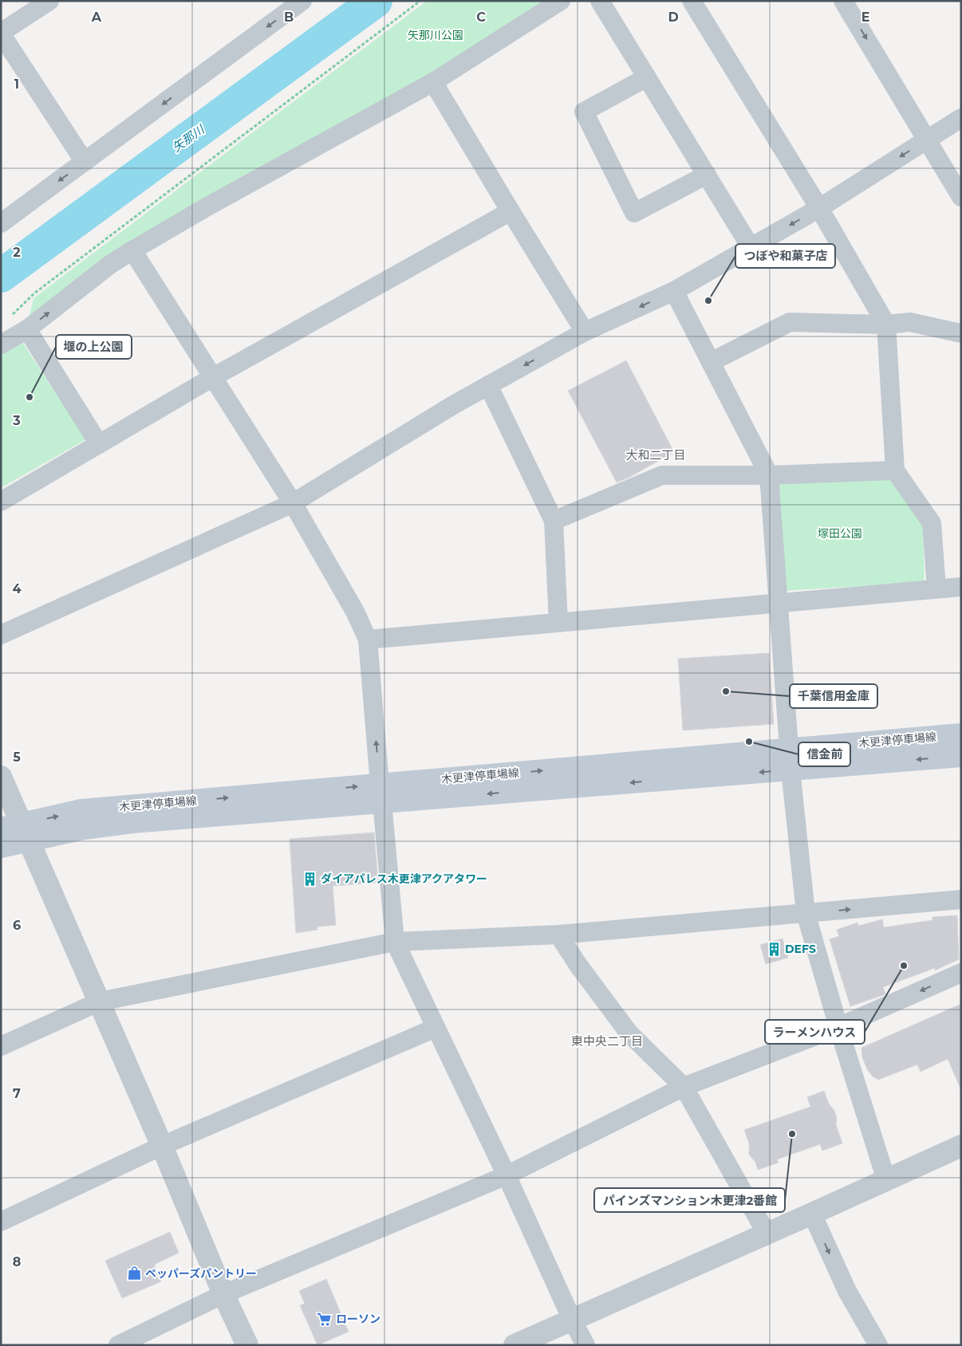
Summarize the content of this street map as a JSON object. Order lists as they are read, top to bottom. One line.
{"streets":{"main road":["木更津停車場線"]},"districts":["大和二丁目","東中央二丁目"],"water":["矢那川"],"parks":["矢那川公園","塚田公園"],"places":{"other":["つぼや和菓子店","堰の上公園","千葉信用金庫","信金前","ラーメンハウス","パインズマンション木更津2番館"],"building":["ダイアパレス木更津アクアタワー","DEFS"],"shop":["ペッパーズパントリー"],"supermarket":["ローソン"]},"grid":{"columns":["A","B","C","D","E"],"rows":["1","2","3","4","5","6","7","8"]}}
